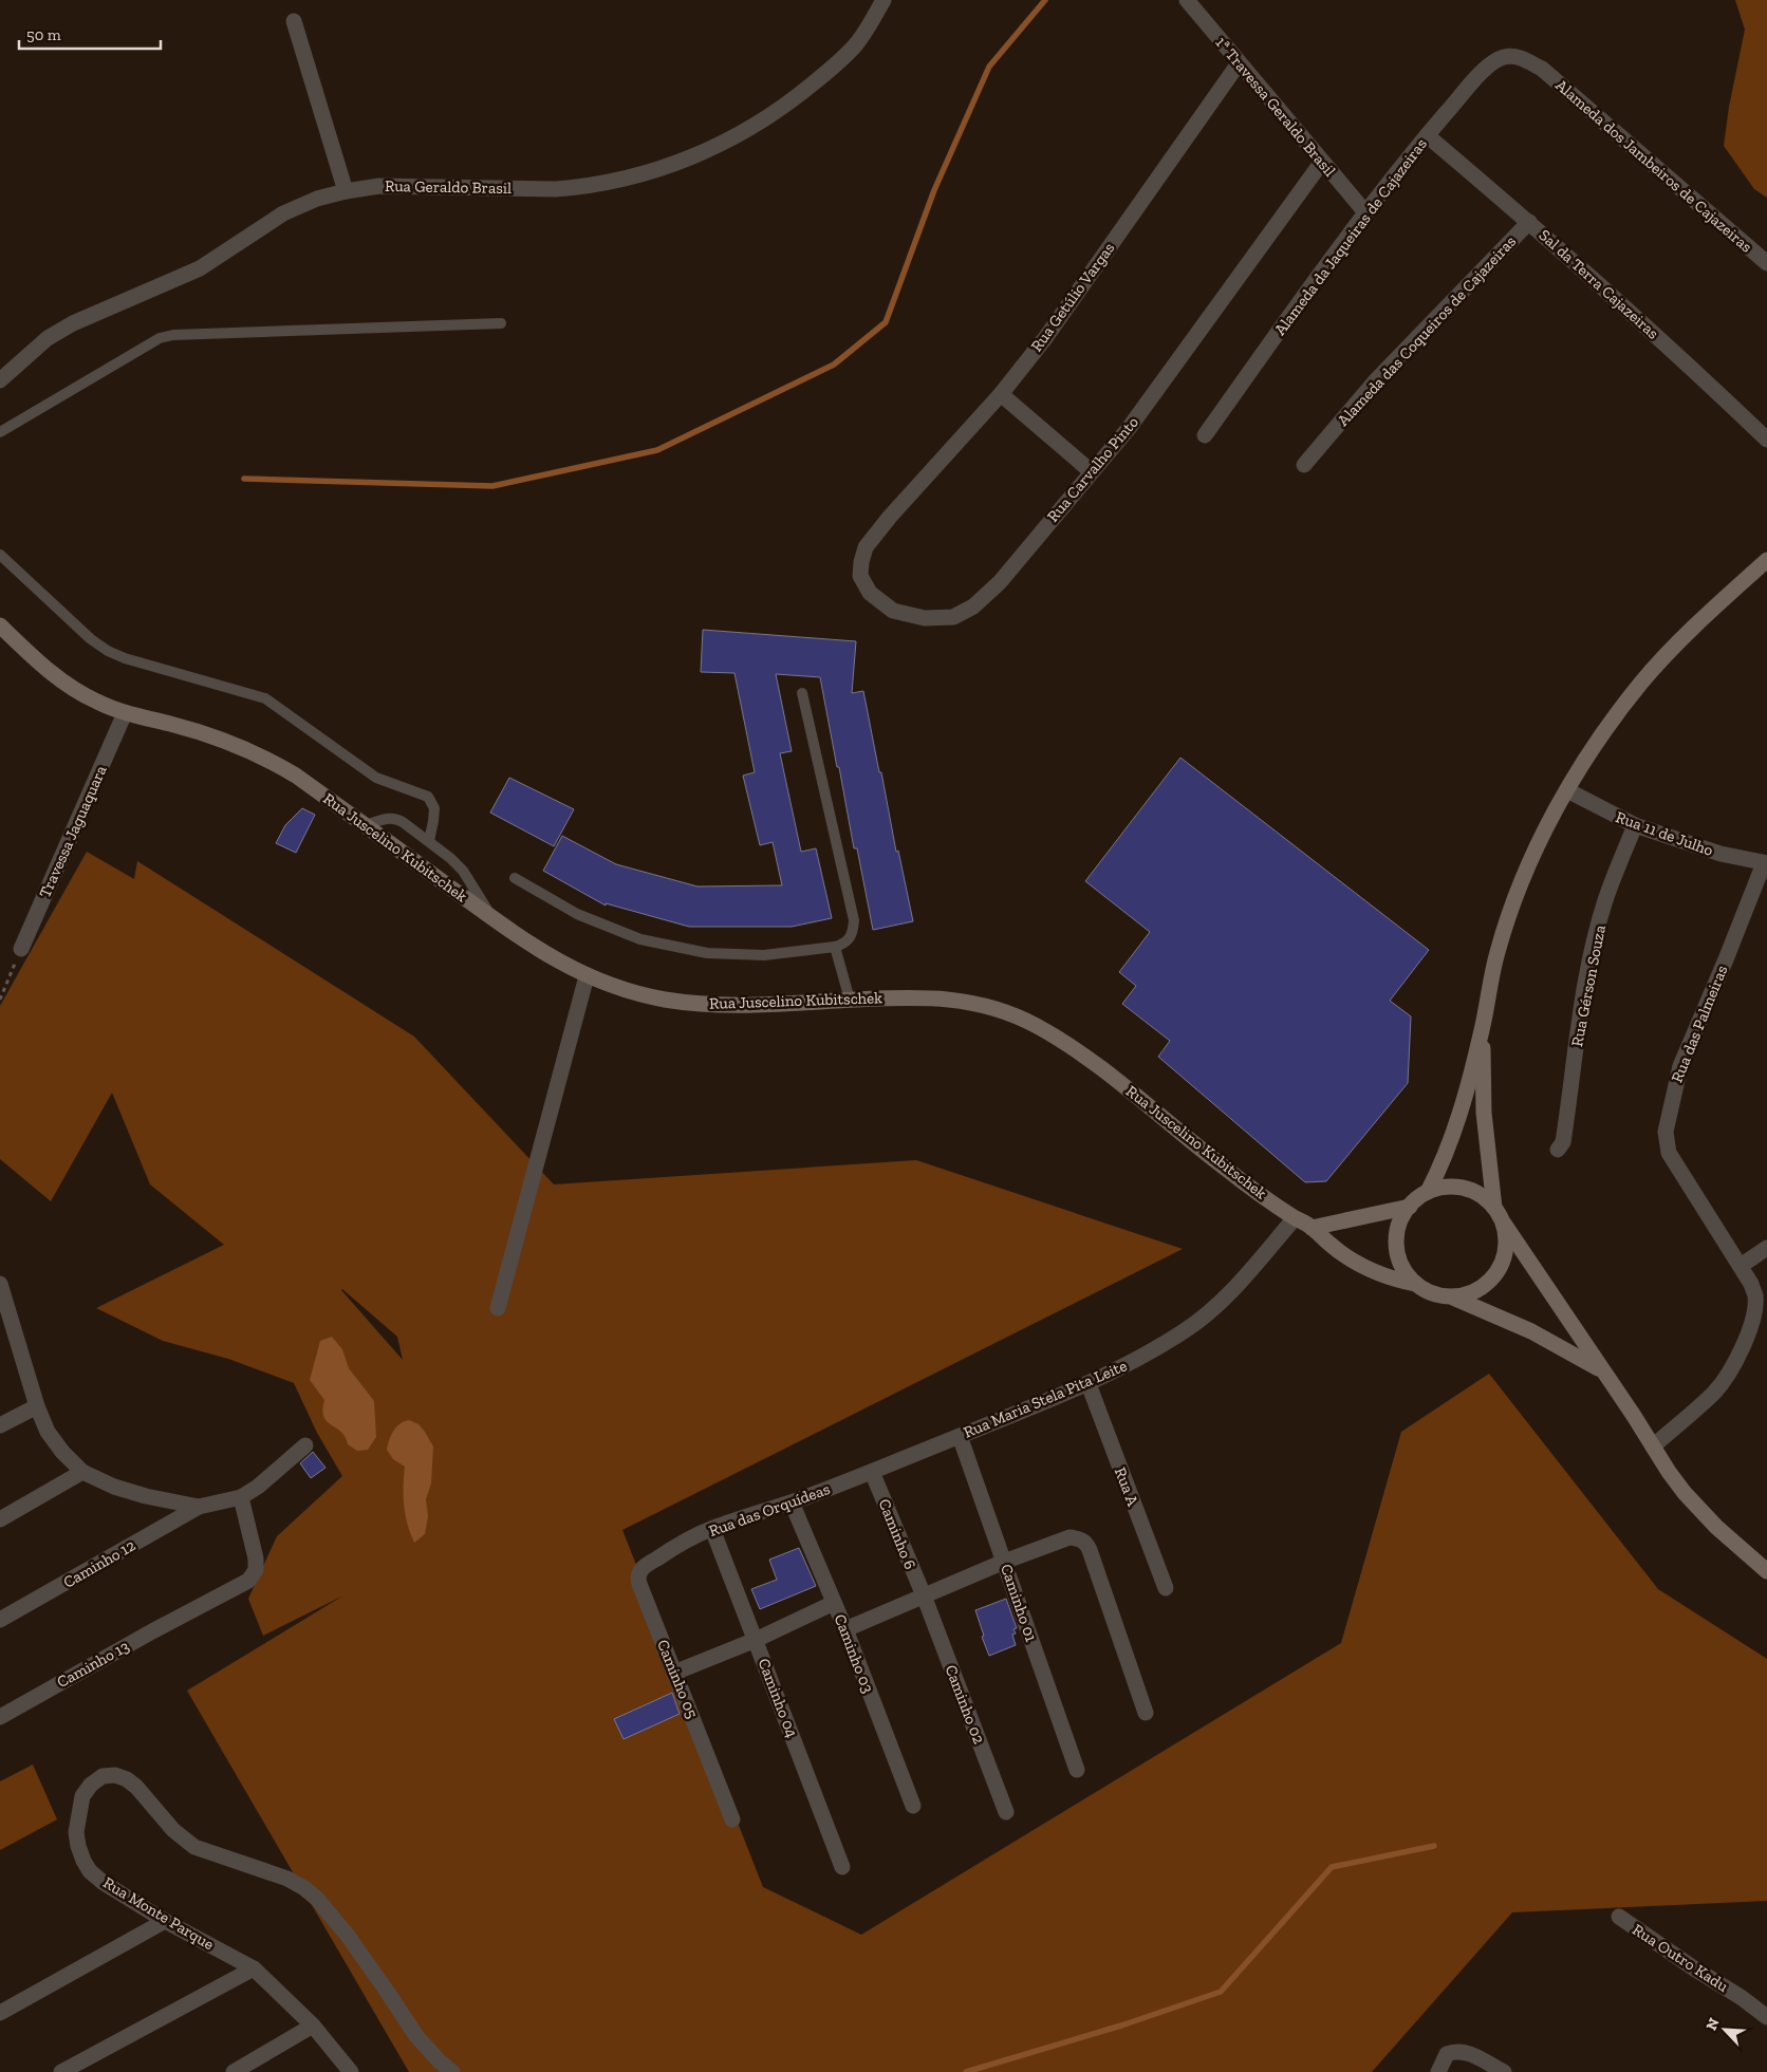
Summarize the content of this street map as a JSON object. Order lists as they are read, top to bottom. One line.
{"streets":{"main road":["Rua Juscelino Kubitschek"],"street":["1ª Travessa Geraldo Brasil","Alameda dos Jambeiros de Cajazeiras","Rua Geraldo Brasil","Alameda da Jaqueiras de Cajazeiras","Sal da Terra Cajazeiras","Rua Getúlio Vargas","Alameda das Coqueiros de Cajazeiras","Rua Carvalho Pinto","Travessa Jaguaquara","Rua 11 de Julho","Rua Gérson Souza","Rua das Palmeiras","Rua Maria Stela Pita Leite","Rua A","Rua das Orquídeas","Caminho 6","Caminho 12","Caminho 01","Caminho 03","Caminho 13","Caminho 05","Caminho 04","Caminho 02","Rua Monte Parque","Rua Outro Kadu"]},"crossings":[["1ª Travessa Geraldo Brasil","Alameda da Jaqueiras de Cajazeiras"],["1ª Travessa Geraldo Brasil","Rua Getúlio Vargas"],["1ª Travessa Geraldo Brasil","Rua Carvalho Pinto"],["Alameda dos Jambeiros de Cajazeiras","Alameda da Jaqueiras de Cajazeiras"],["Alameda da Jaqueiras de Cajazeiras","Sal da Terra Cajazeiras"],["Sal da Terra Cajazeiras","Alameda das Coqueiros de Cajazeiras"],["Rua Getúlio Vargas","Rua Carvalho Pinto"],["Travessa Jaguaquara","Rua Juscelino Kubitschek"],["Rua 11 de Julho","Rua Gérson Souza"],["Rua 11 de Julho","Rua das Palmeiras"],["Rua Juscelino Kubitschek","Rua Maria Stela Pita Leite"],["Rua Maria Stela Pita Leite","Rua A"],["Rua Maria Stela Pita Leite","Rua das Orquídeas"],["Rua Maria Stela Pita Leite","Caminho 6"],["Rua Maria Stela Pita Leite","Caminho 01"],["Rua das Orquídeas","Caminho 6"],["Rua das Orquídeas","Caminho 03"],["Rua das Orquídeas","Caminho 05"],["Rua das Orquídeas","Caminho 04"],["Caminho 6","Caminho 02"]],"scale_bar":"50 m","north":"top left"}
